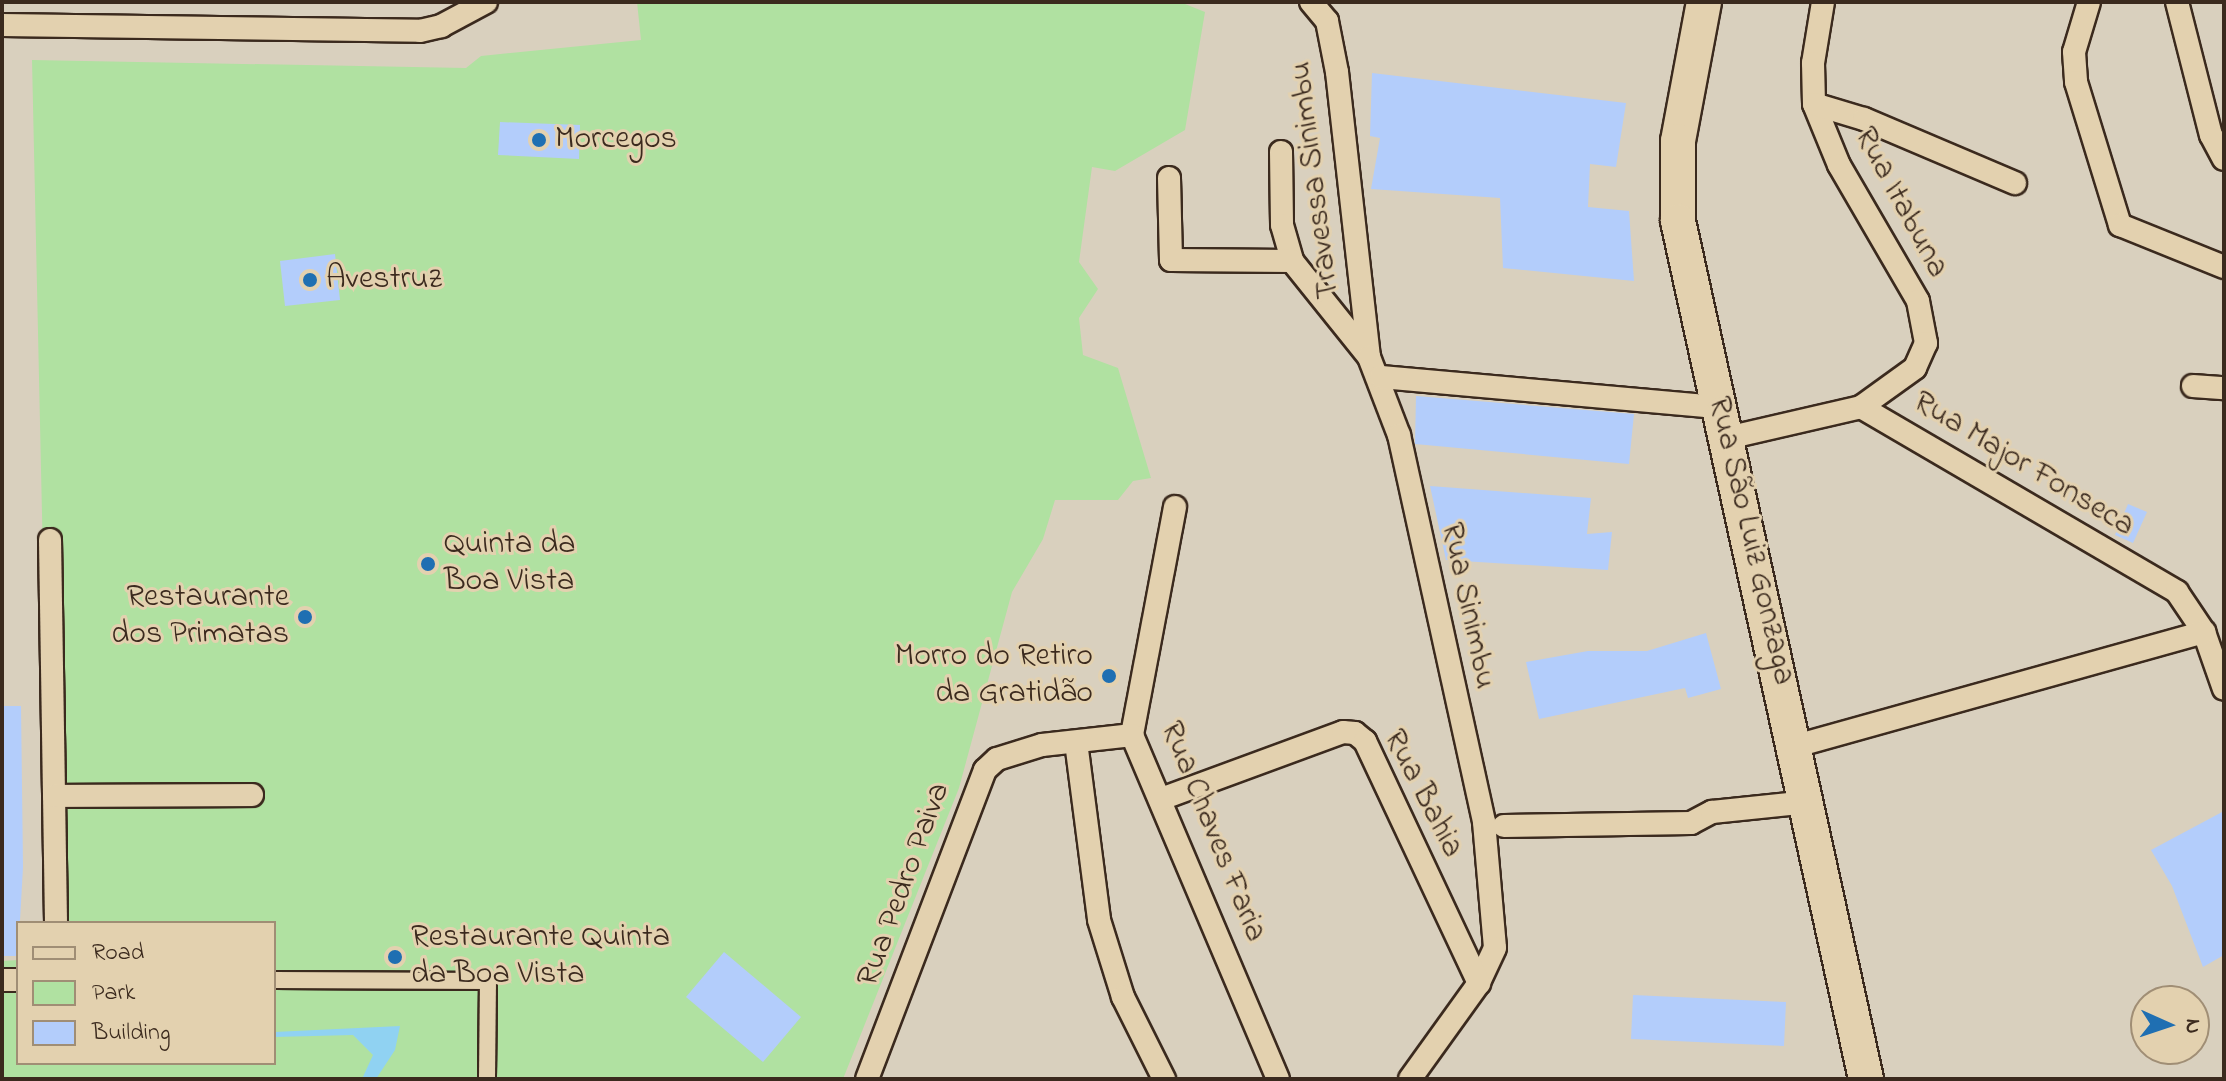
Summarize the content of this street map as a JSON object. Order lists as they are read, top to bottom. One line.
{"streets":{"main road":["Rua São Luiz Gonzaga"],"street":["Travessa Sinimbu","Rua Itabuna","Rua Major Fonseca","Rua Sinimbu","Rua Bahia","Rua Chaves Faria","Rua Pedro Paiva"]},"crossings":[["Travessa Sinimbu","Rua Major Fonseca"],["Travessa Sinimbu","Rua Sinimbu"],["Rua Itabuna","Rua Major Fonseca"],["Rua Major Fonseca","Rua São Luiz Gonzaga"],["Rua Major Fonseca","Rua Sinimbu"],["Rua Sinimbu","Rua Bahia"],["Rua Bahia","Rua Chaves Faria"],["Rua Chaves Faria","Rua Pedro Paiva"]],"places":["Morcegos","Avestruz","Quinta da Boa Vista","Restaurante dos Primatas","Morro do Retiro da Gratidão","Restaurante Quinta da Boa Vista"],"legend":["Road","Park","Building"],"north":"right"}
